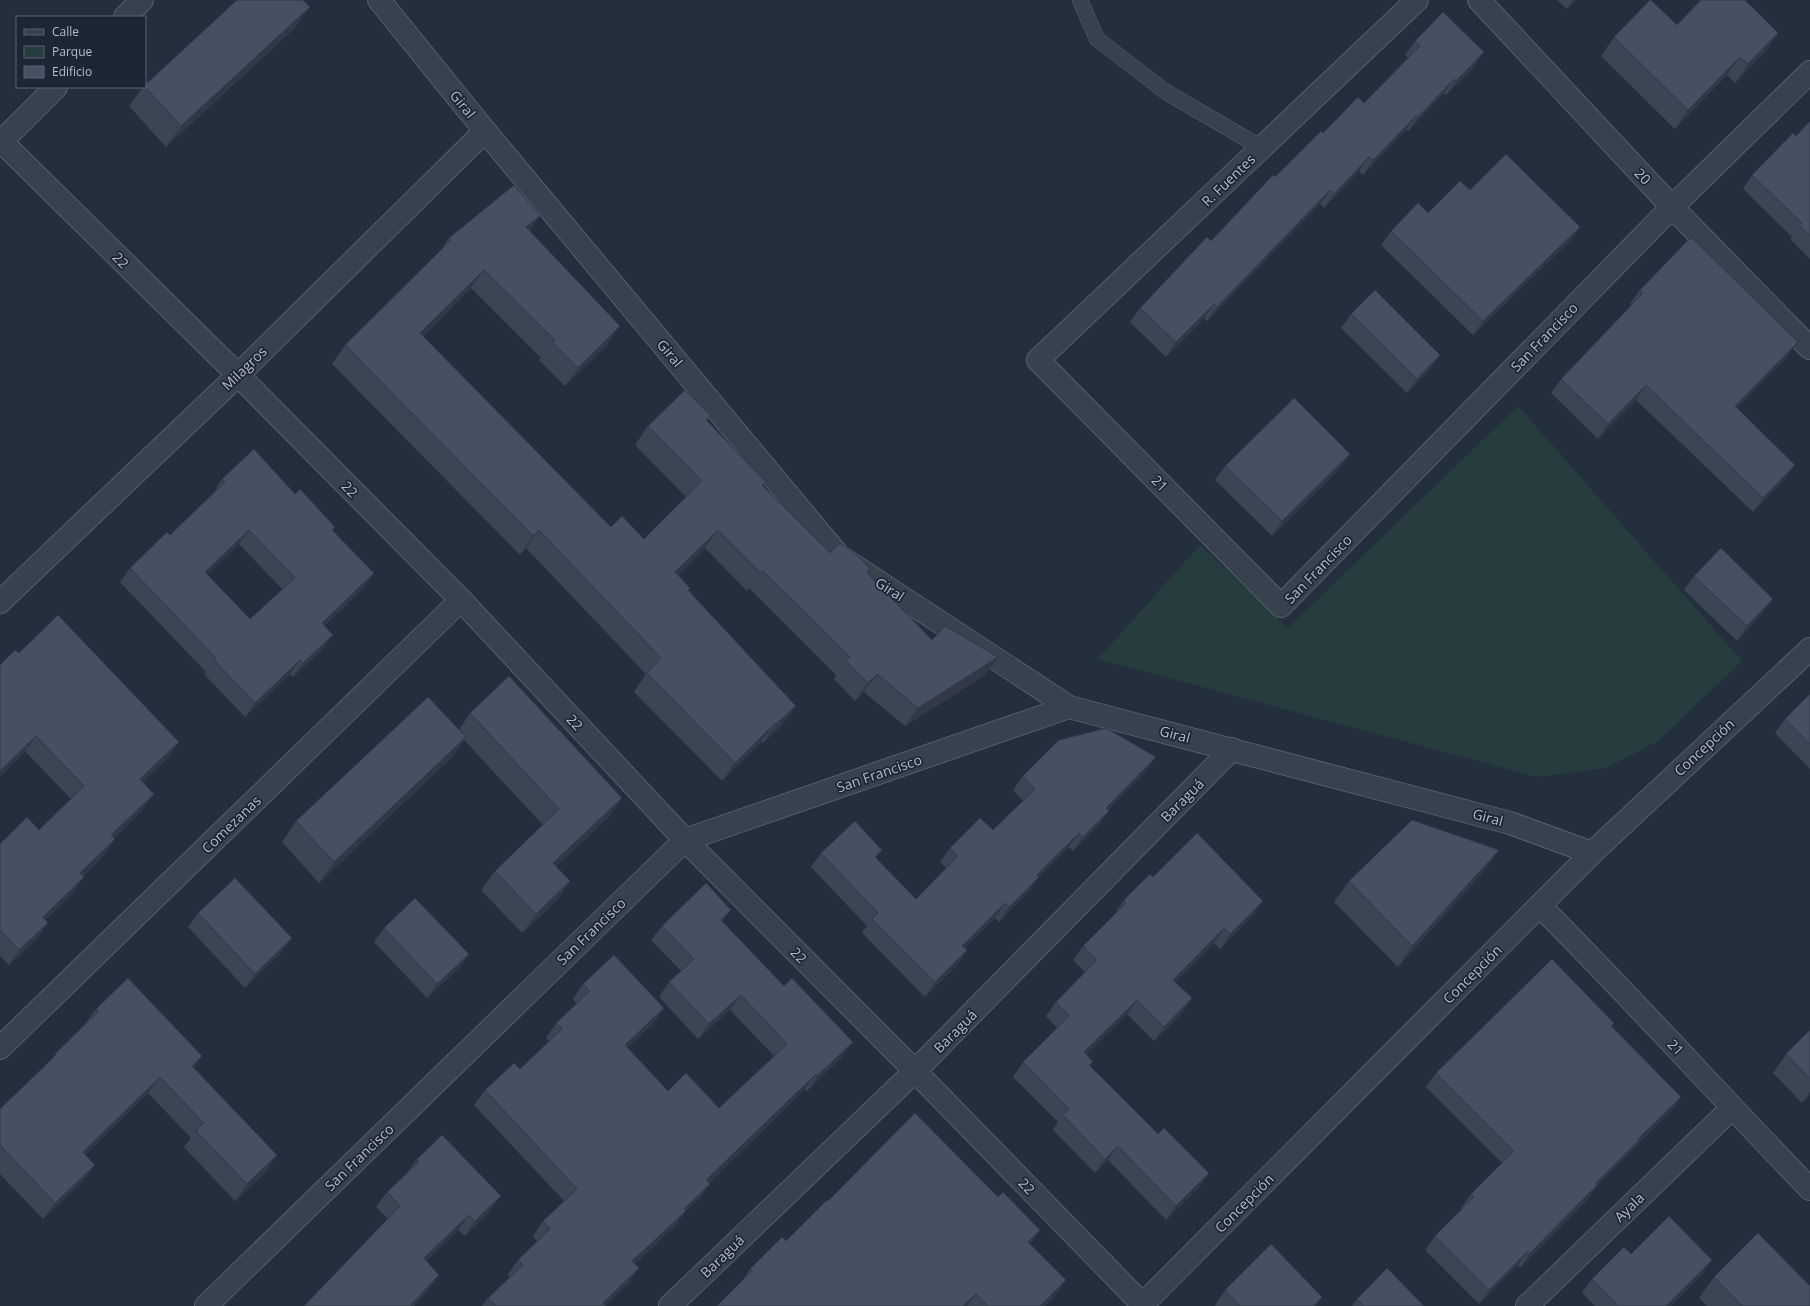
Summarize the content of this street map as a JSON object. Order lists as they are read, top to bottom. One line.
{"streets":{"street":["Giral","20","R. Fuentes","22","San Francisco","Milagros","21","Concepción","Baraguá","Comezanas","Ayala"]},"crossings":[["Giral","San Francisco"],["Giral","Milagros"],["Giral","Concepción"],["Giral","Baraguá"],["20","San Francisco"],["R. Fuentes","21"],["22","San Francisco"],["22","Milagros"],["22","Concepción"],["22","Baraguá"],["22","Comezanas"],["San Francisco","21"],["21","Concepción"],["21","Ayala"]],"legend":["Calle","Parque","Edificio"]}
